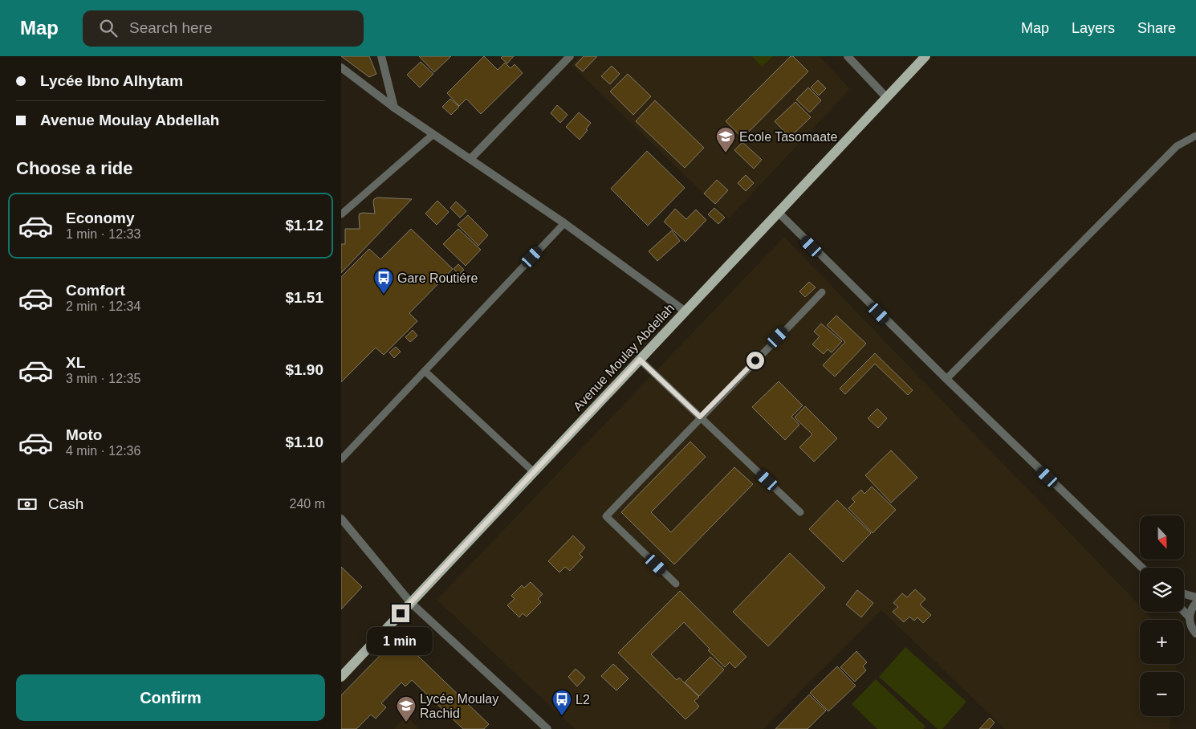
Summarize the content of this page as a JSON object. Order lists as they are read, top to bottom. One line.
{"streets":{"main road":["Avenue Moulay Abdellah"]},"places":{"school or university":["Ecole Tasomaate","Lycée Moulay Rachid"],"bus stop":["Gare Routiére","L2"]},"north":"bottom","page":{"header":"Map","search":"Search here","nav":["Map","Layers","Share"],"banner":["Lycée Ibno Alhytam","Avenue Moulay Abdellah"],"heading":"Choose a ride","list":[{"name":"Economy","note":"1 min · 12:33","value":"$1.12"},{"name":"Comfort","note":"2 min · 12:34","value":"$1.51"},{"name":"XL","note":"3 min · 12:35","value":"$1.90"},{"name":"Moto","note":"4 min · 12:36","value":"$1.10"}],"pay":["Cash","240 m"],"map_buttons":["+","−"],"bubble":"1 min","buttons":"Confirm"}}
